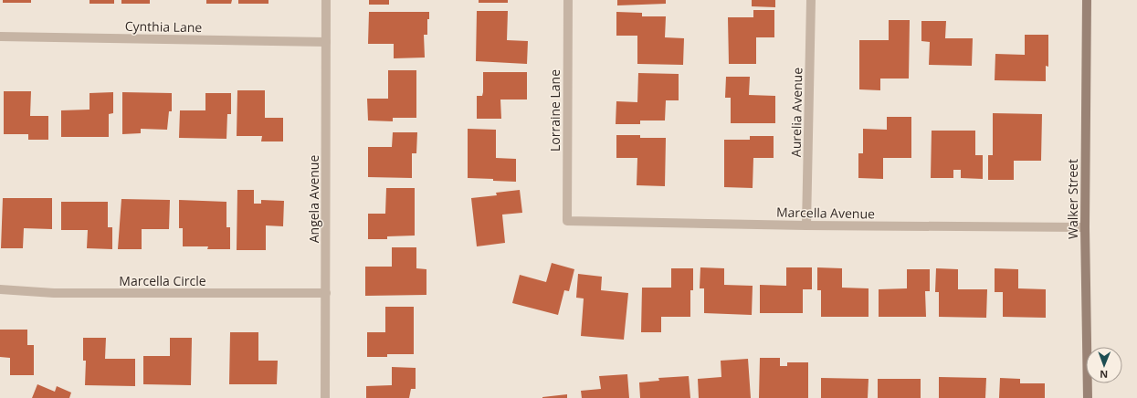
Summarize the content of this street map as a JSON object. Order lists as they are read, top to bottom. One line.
{"streets":{"main road":["Walker Street"],"street":["Cynthia Lane","Lorraine Lane","Aurelia Avenue","Angela Avenue","Marcella Avenue","Marcella Circle"]},"crossings":[["Cynthia Lane","Angela Avenue"],["Lorraine Lane","Marcella Avenue"],["Aurelia Avenue","Marcella Avenue"],["Angela Avenue","Marcella Circle"],["Walker Street","Marcella Avenue"]],"north":"bottom"}
